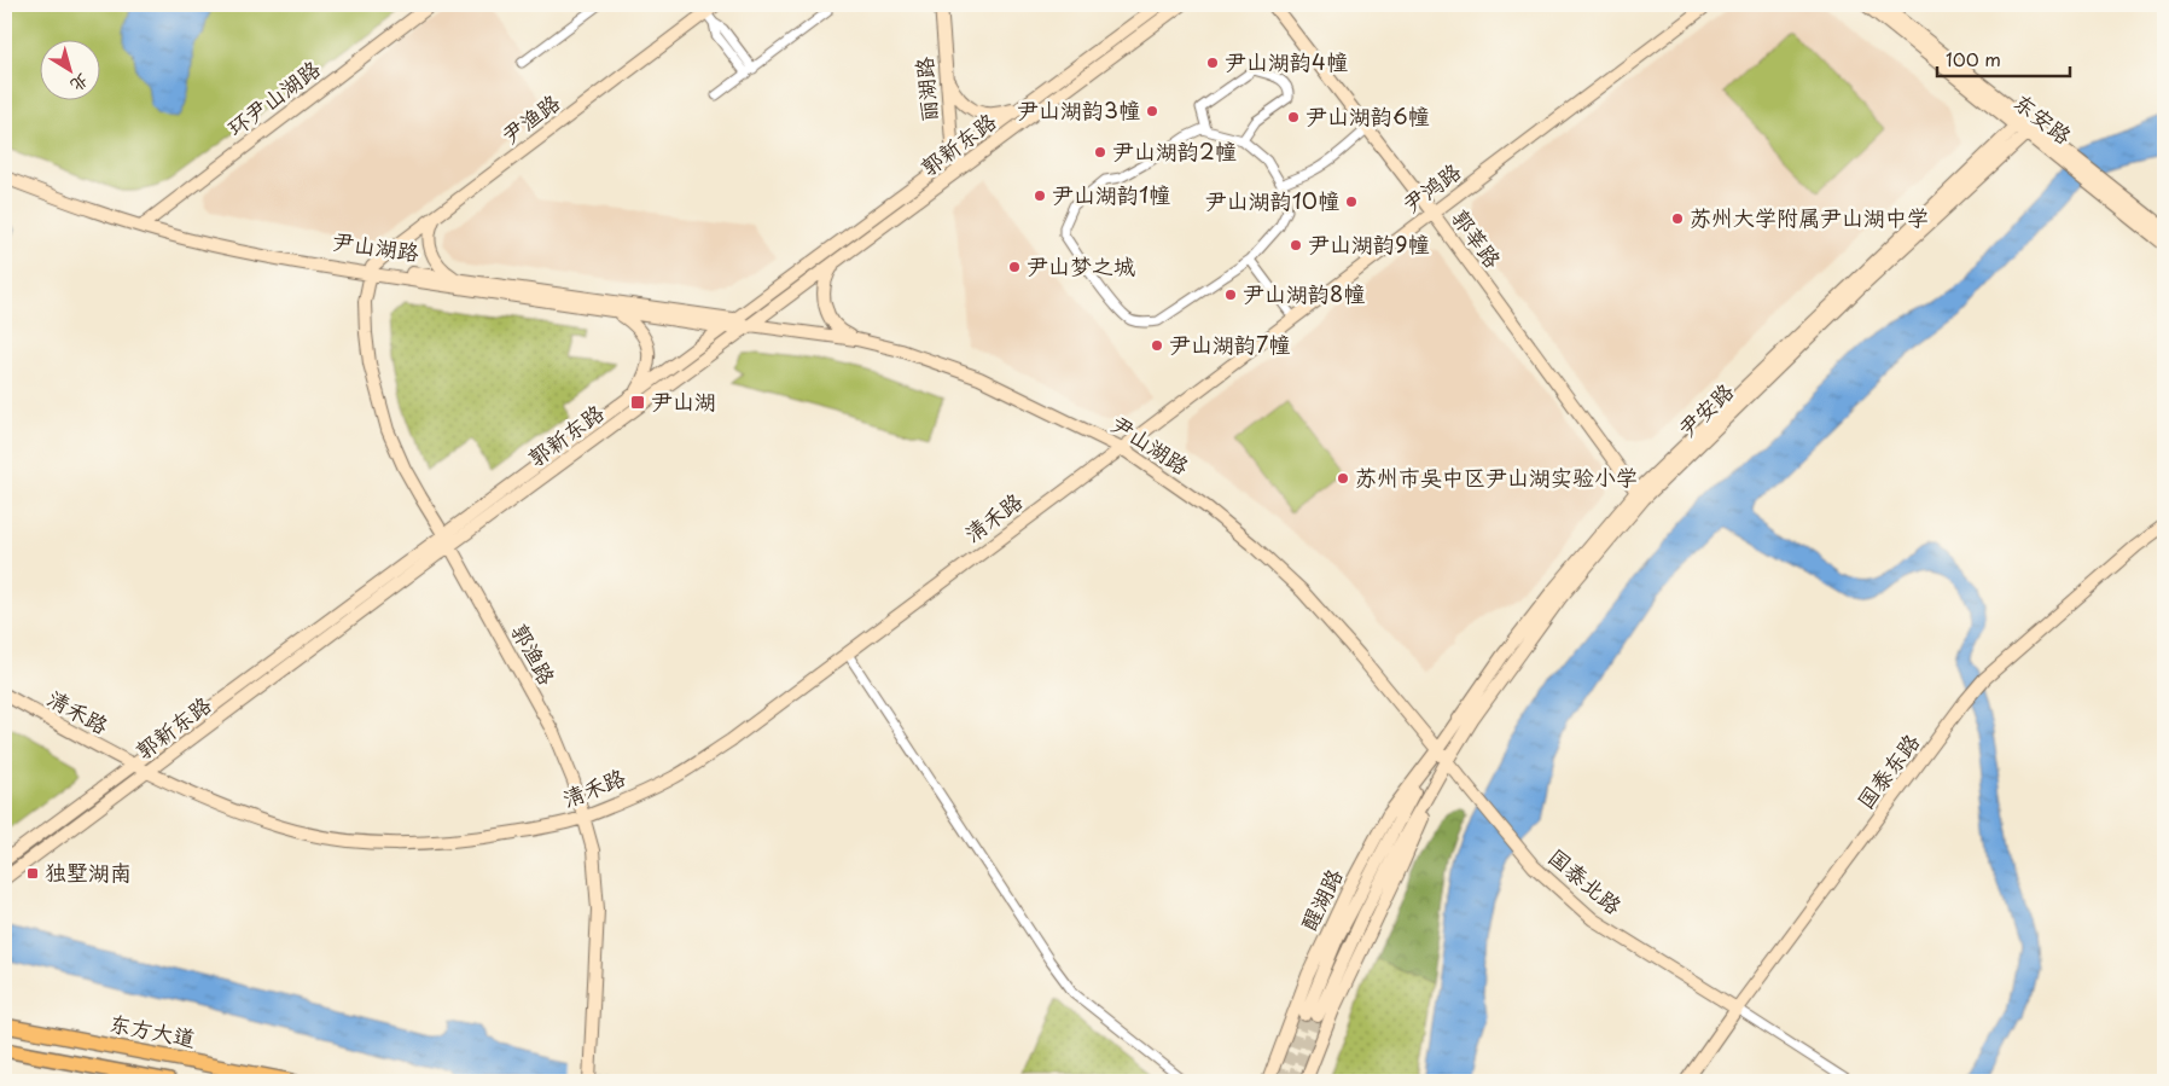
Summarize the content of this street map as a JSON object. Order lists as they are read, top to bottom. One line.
{"streets":{"main road":["丽湖路","环尹山湖路","尹渔路","东安路","郭新东路","尹鸿路","郭莘路","尹山湖路","尹安路","清禾路","郭渔路","国泰东路","国泰北路","醒湖路","东方大道"]},"crossings":[["丽湖路","郭新东路"],["环尹山湖路","尹山湖路"],["尹渔路","尹山湖路"],["尹渔路","郭渔路"],["东安路","尹安路"],["郭新东路","尹山湖路"],["郭新东路","清禾路"],["郭新东路","郭渔路"],["尹鸿路","郭莘路"],["尹鸿路","尹山湖路"],["尹鸿路","清禾路"],["郭莘路","尹安路"],["尹山湖路","尹安路"],["尹山湖路","清禾路"],["尹山湖路","郭渔路"],["尹山湖路","国泰北路"],["尹山湖路","醒湖路"],["尹安路","国泰北路"],["尹安路","醒湖路"],["清禾路","郭渔路"],["国泰东路","国泰北路"],["国泰北路","醒湖路"]],"places":{"other":["尹山湖韵4幢","尹山湖韵3幢","尹山湖韵6幢","尹山湖韵2幢","尹山湖韵1幢","尹山湖韵10幢","苏州大学附属尹山湖中学","尹山湖韵9幢","尹山梦之城","尹山湖韵8幢","尹山湖韵7幢","苏州市吴中区尹山湖实验小学"],"transit":["尹山湖","独墅湖南"]},"scale_bar":"100 m","north":"bottom right"}
